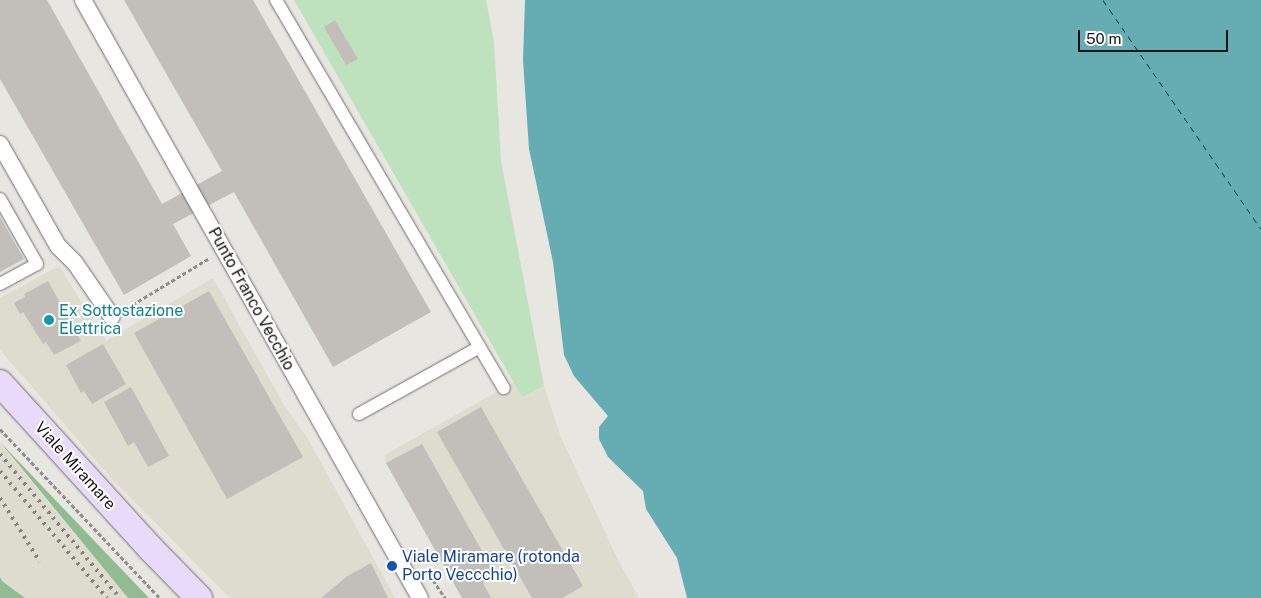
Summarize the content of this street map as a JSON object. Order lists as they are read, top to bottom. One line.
{"streets":{"main road":["Viale Miramare"],"street":["Punto Franco Vecchio"]},"places":["Ex Sottostazione Elettrica","Viale Miramare (rotonda Porto Veccchio)"],"scale_bar":"50 m"}
